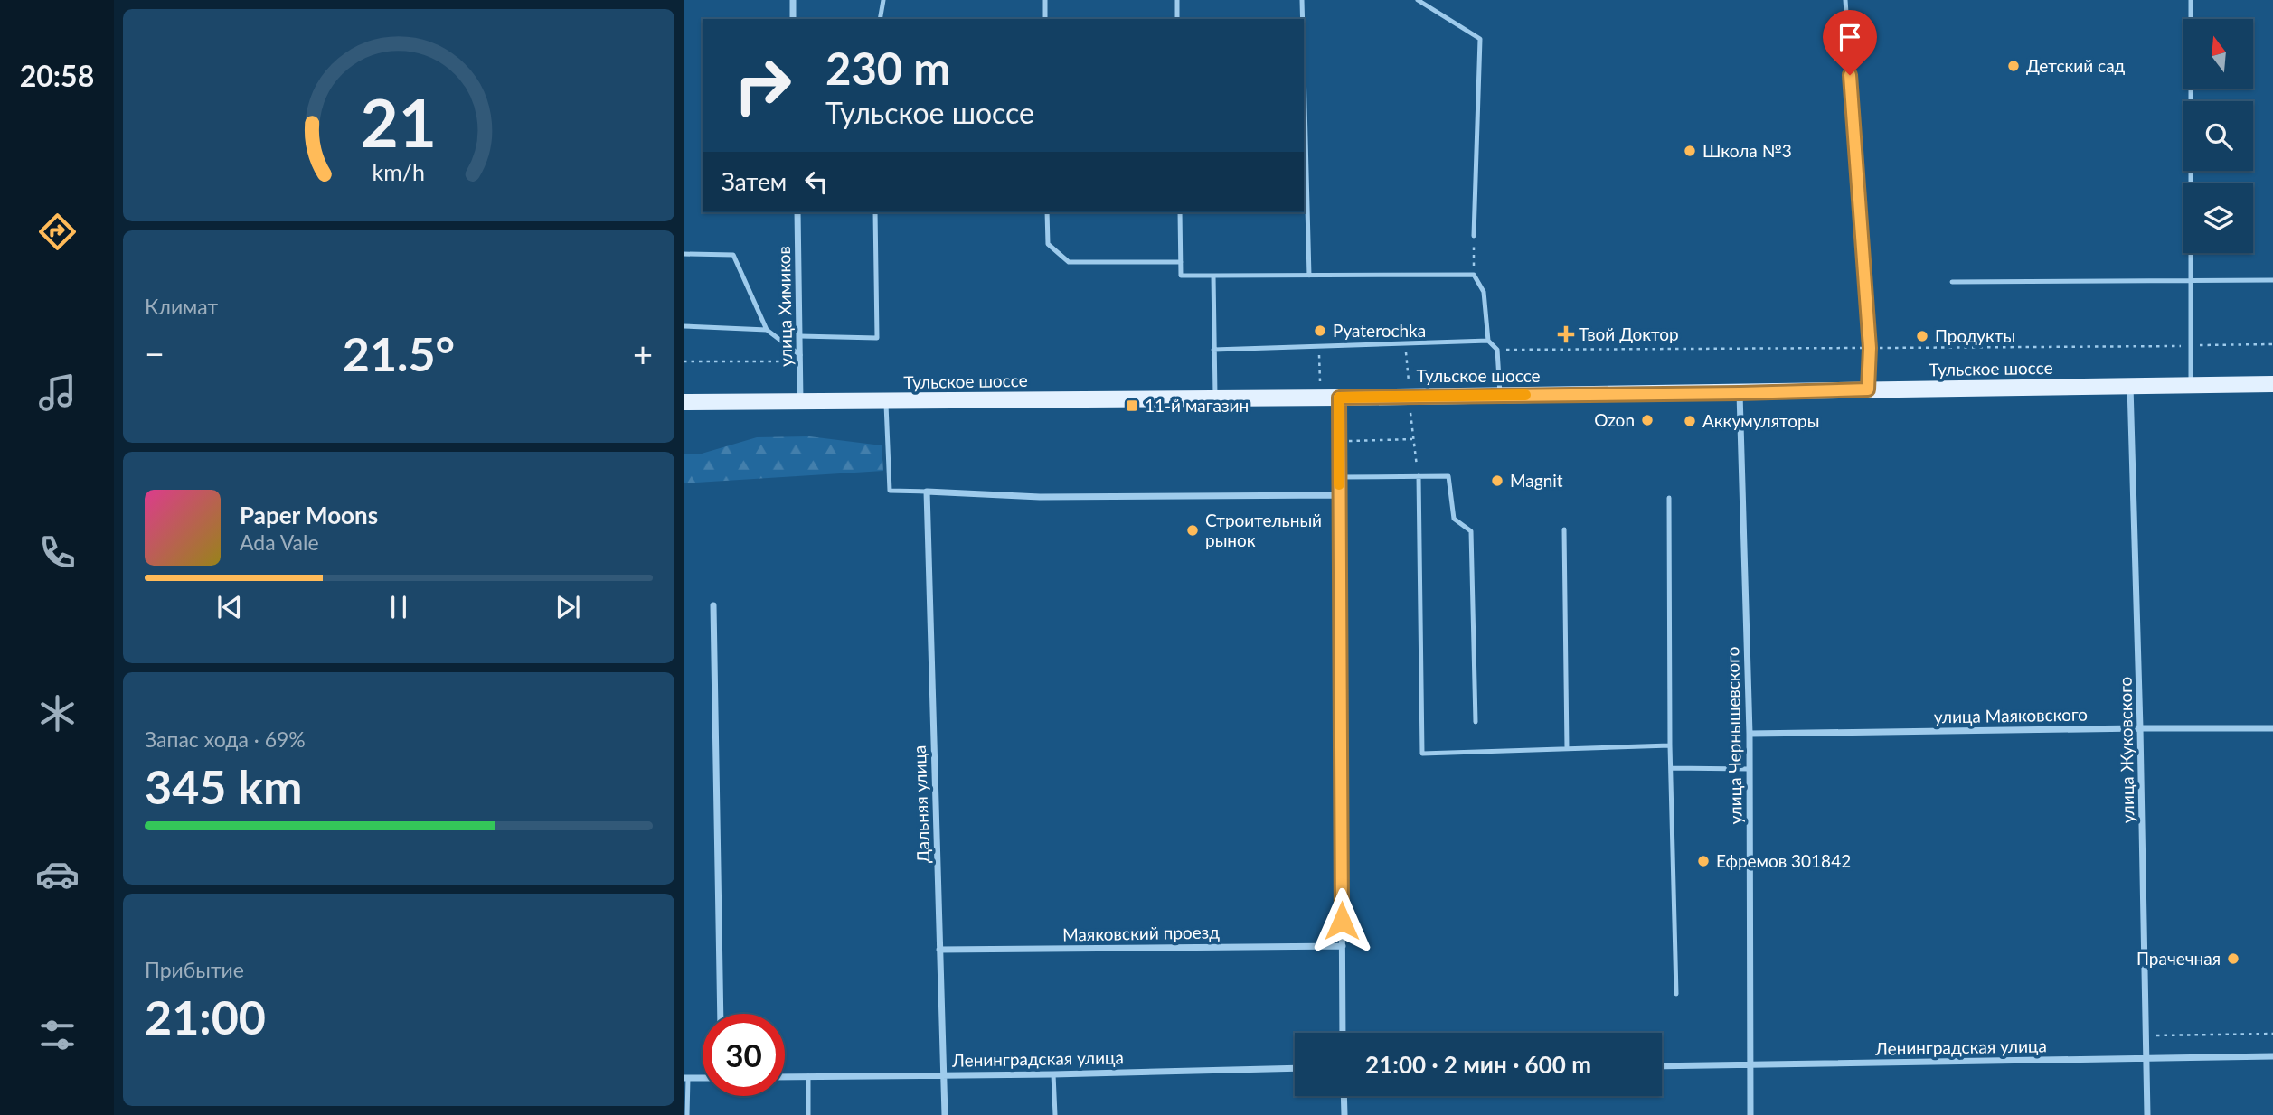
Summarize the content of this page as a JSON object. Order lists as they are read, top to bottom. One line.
{"streets":{"main road":["Тульское шоссе"],"street":["улица Химиков","улица Маяковского","улица Чернышевского","улица Жуковского","Дальняя улица","Маяковский проезд","Ленинградская улица"]},"crossings":[["улица Химиков","Тульское шоссе"],["Тульское шоссе","улица Чернышевского"],["Тульское шоссе","улица Жуковского"],["улица Маяковского","улица Чернышевского"],["улица Маяковского","улица Жуковского"],["улица Чернышевского","Ленинградская улица"],["улица Жуковского","Ленинградская улица"],["Дальняя улица","Маяковский проезд"],["Дальняя улица","Ленинградская улица"]],"places":{"other":["Детский сад","Школа №3","Pyaterochka","Продукты","Ozon","Аккумуляторы","Magnit","Строительный рынок","Ефремов 301842","Прачечная"],"health":["Твой Доктор"],"transit":["11-й магазин"]},"north":"top","page":{"tabs":"20:58","turn":["230 m","Тульское шоссе"],"then":"Затем","tile":["Климат",["Запас хода · 69%","345 km"],["Прибытие","21:00"]],"heat":["−","21.5°","+"],"song":["Paper Moons","Ada Vale"],"limit":"30","trip":"21:00 · 2 мин · 600 m","gauge":["21","km/h"]}}
